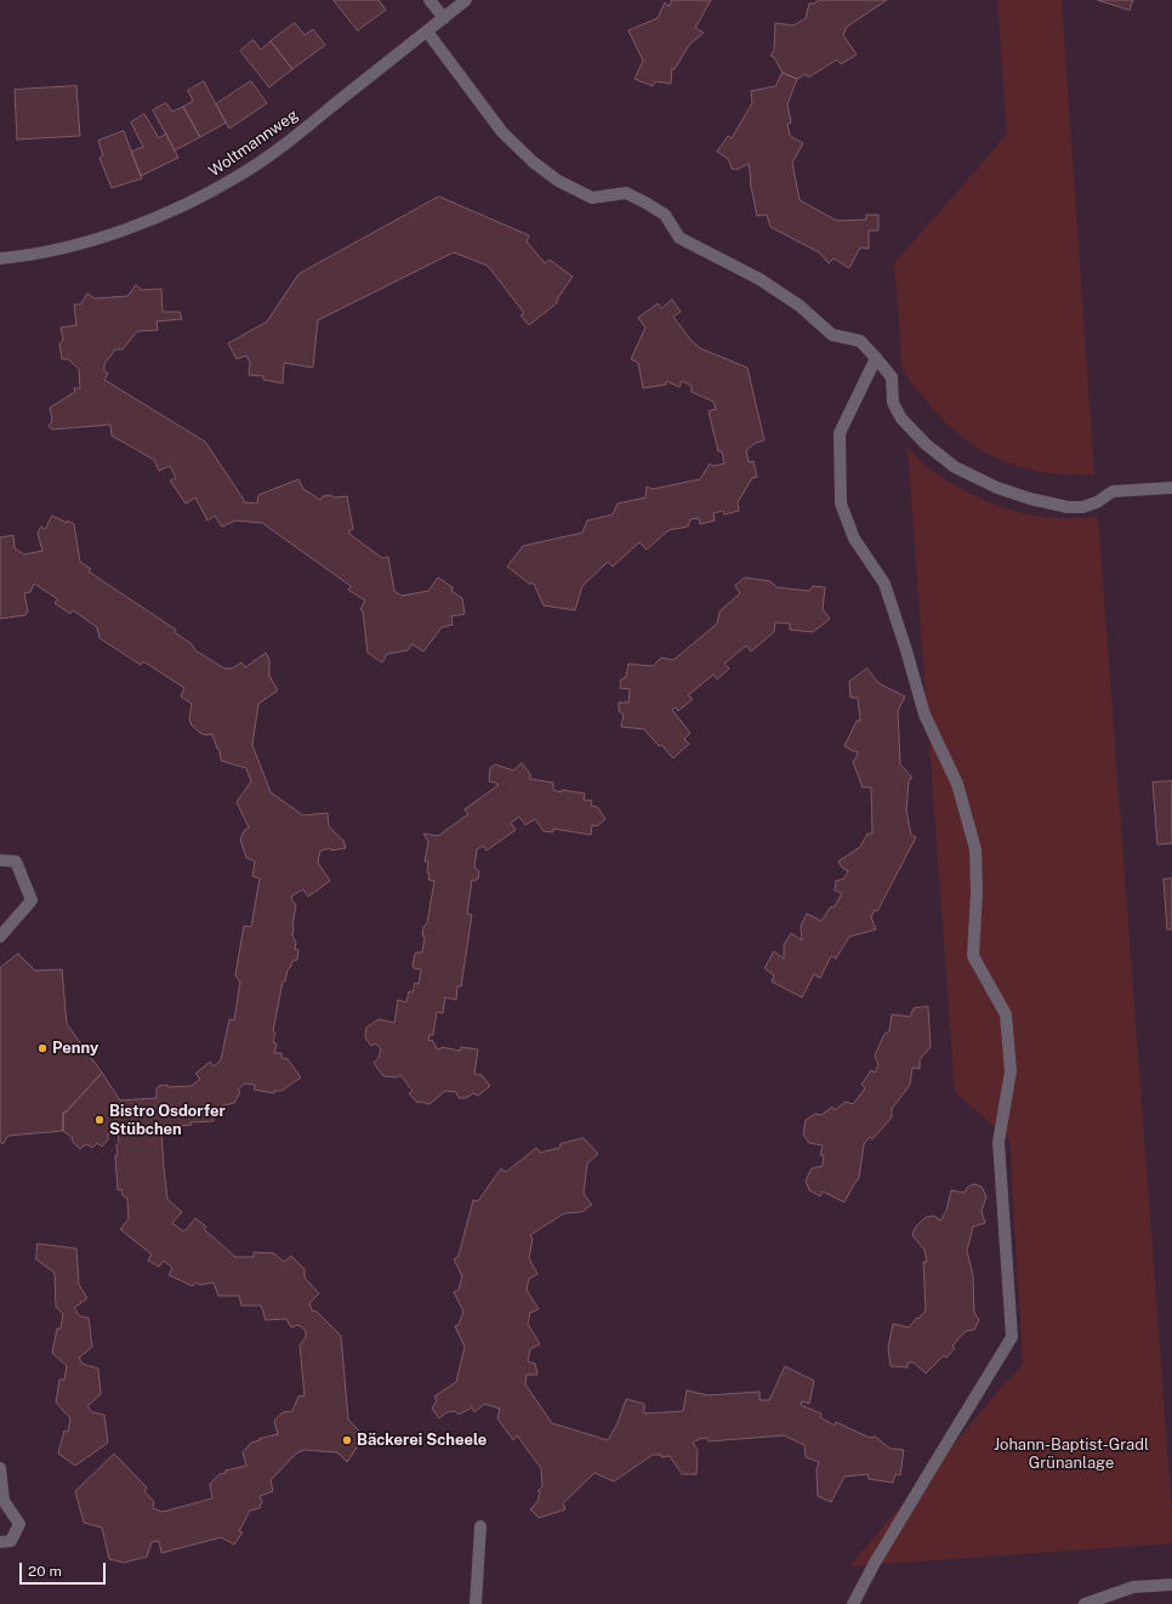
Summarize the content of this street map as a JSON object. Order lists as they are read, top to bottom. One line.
{"streets":{"street":["Woltmannweg"]},"parks":["Johann-Baptist-Gradl Grünanlage"],"places":["Penny","Bistro Osdorfer Stübchen","Bäckerei Scheele"],"scale_bar":"20 m"}
